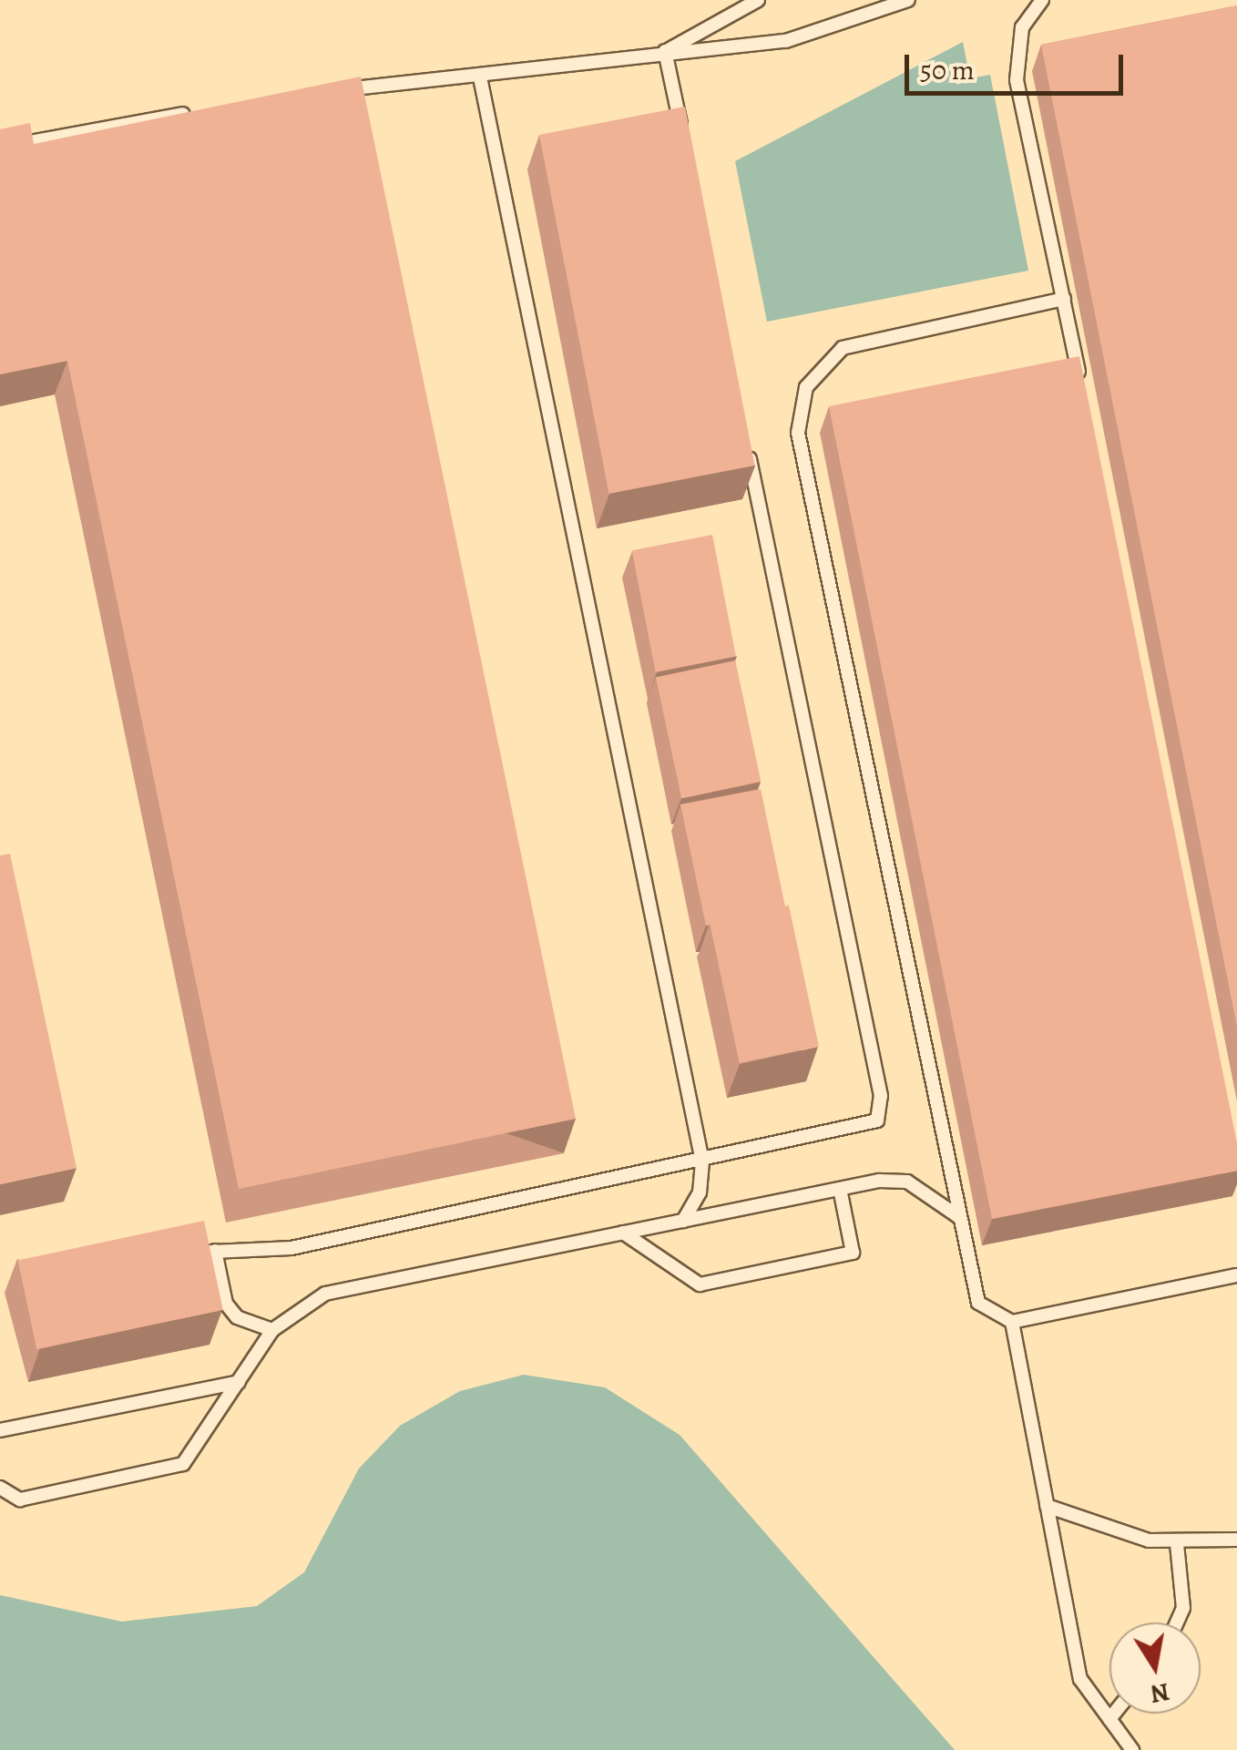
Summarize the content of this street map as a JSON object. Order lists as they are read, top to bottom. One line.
{"scale_bar":"50 m","north":"bottom"}
